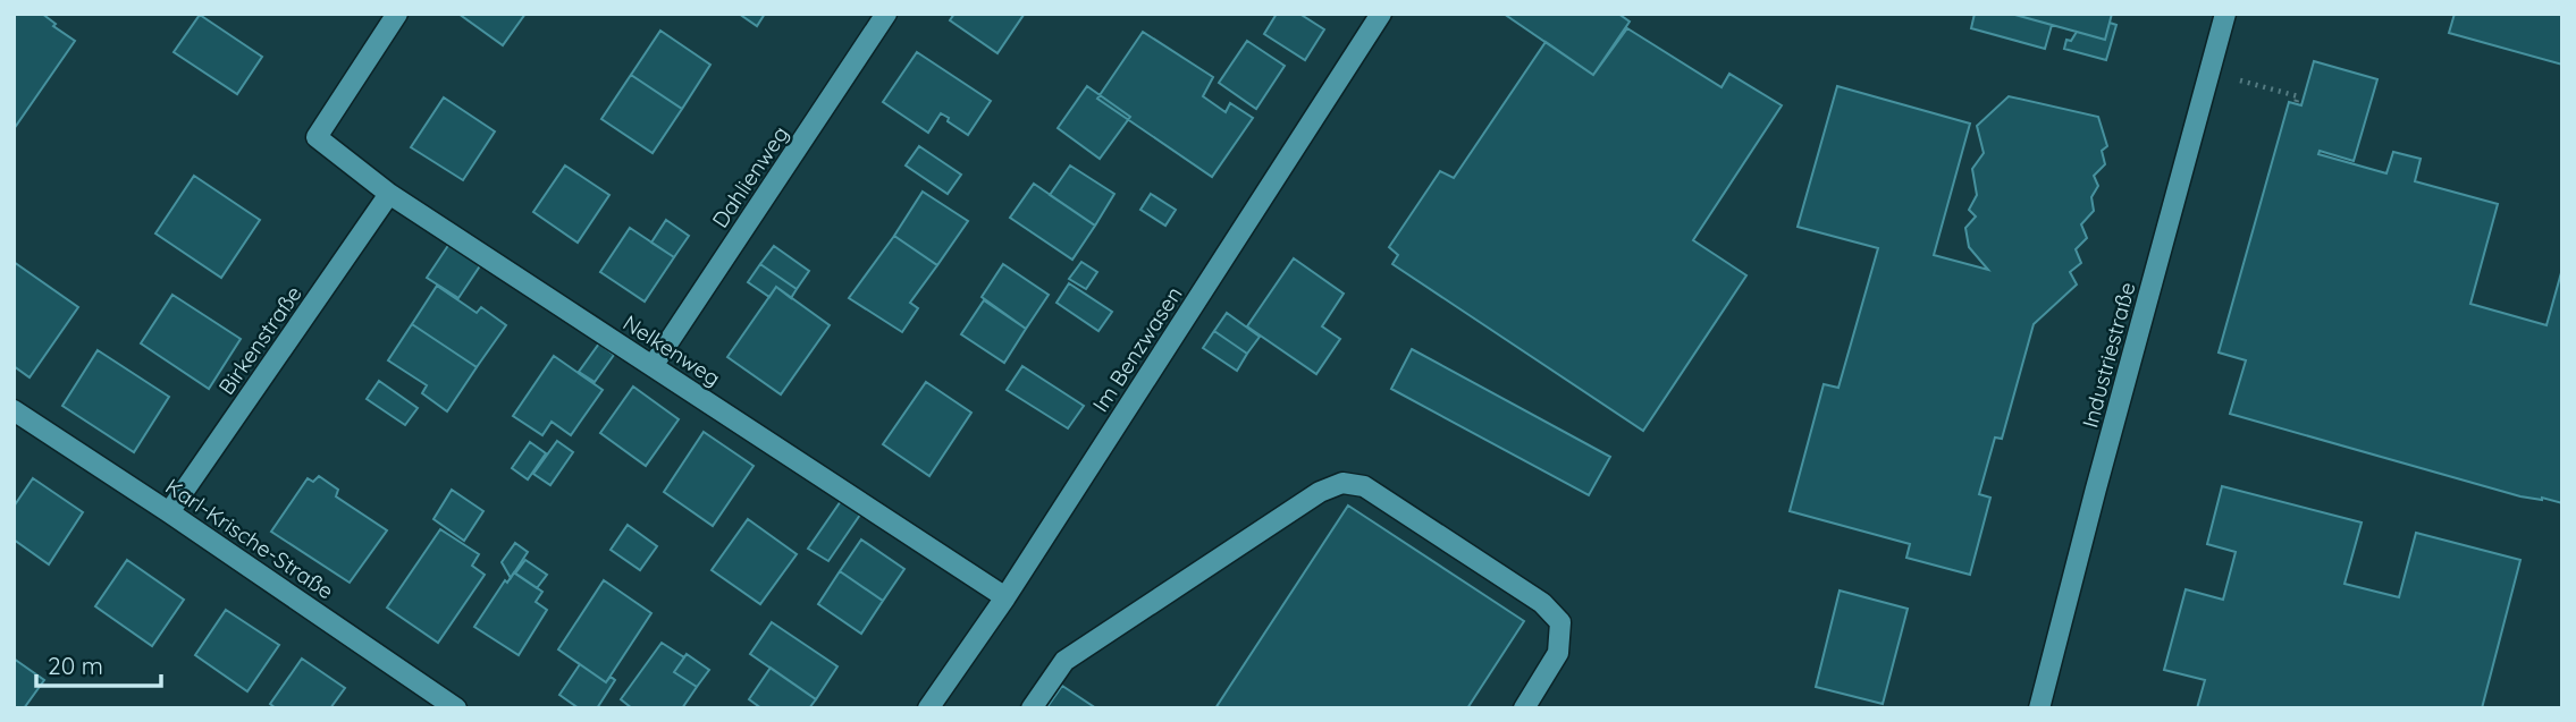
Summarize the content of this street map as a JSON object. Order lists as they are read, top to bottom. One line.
{"streets":{"street":["Dahlienweg","Birkenstraße","Im Benzwasen","Nelkenweg","Industriestraße","Karl-Krische-Straße"]},"crossings":[["Dahlienweg","Nelkenweg"],["Birkenstraße","Nelkenweg"],["Birkenstraße","Karl-Krische-Straße"],["Im Benzwasen","Nelkenweg"]],"scale_bar":"20 m"}
